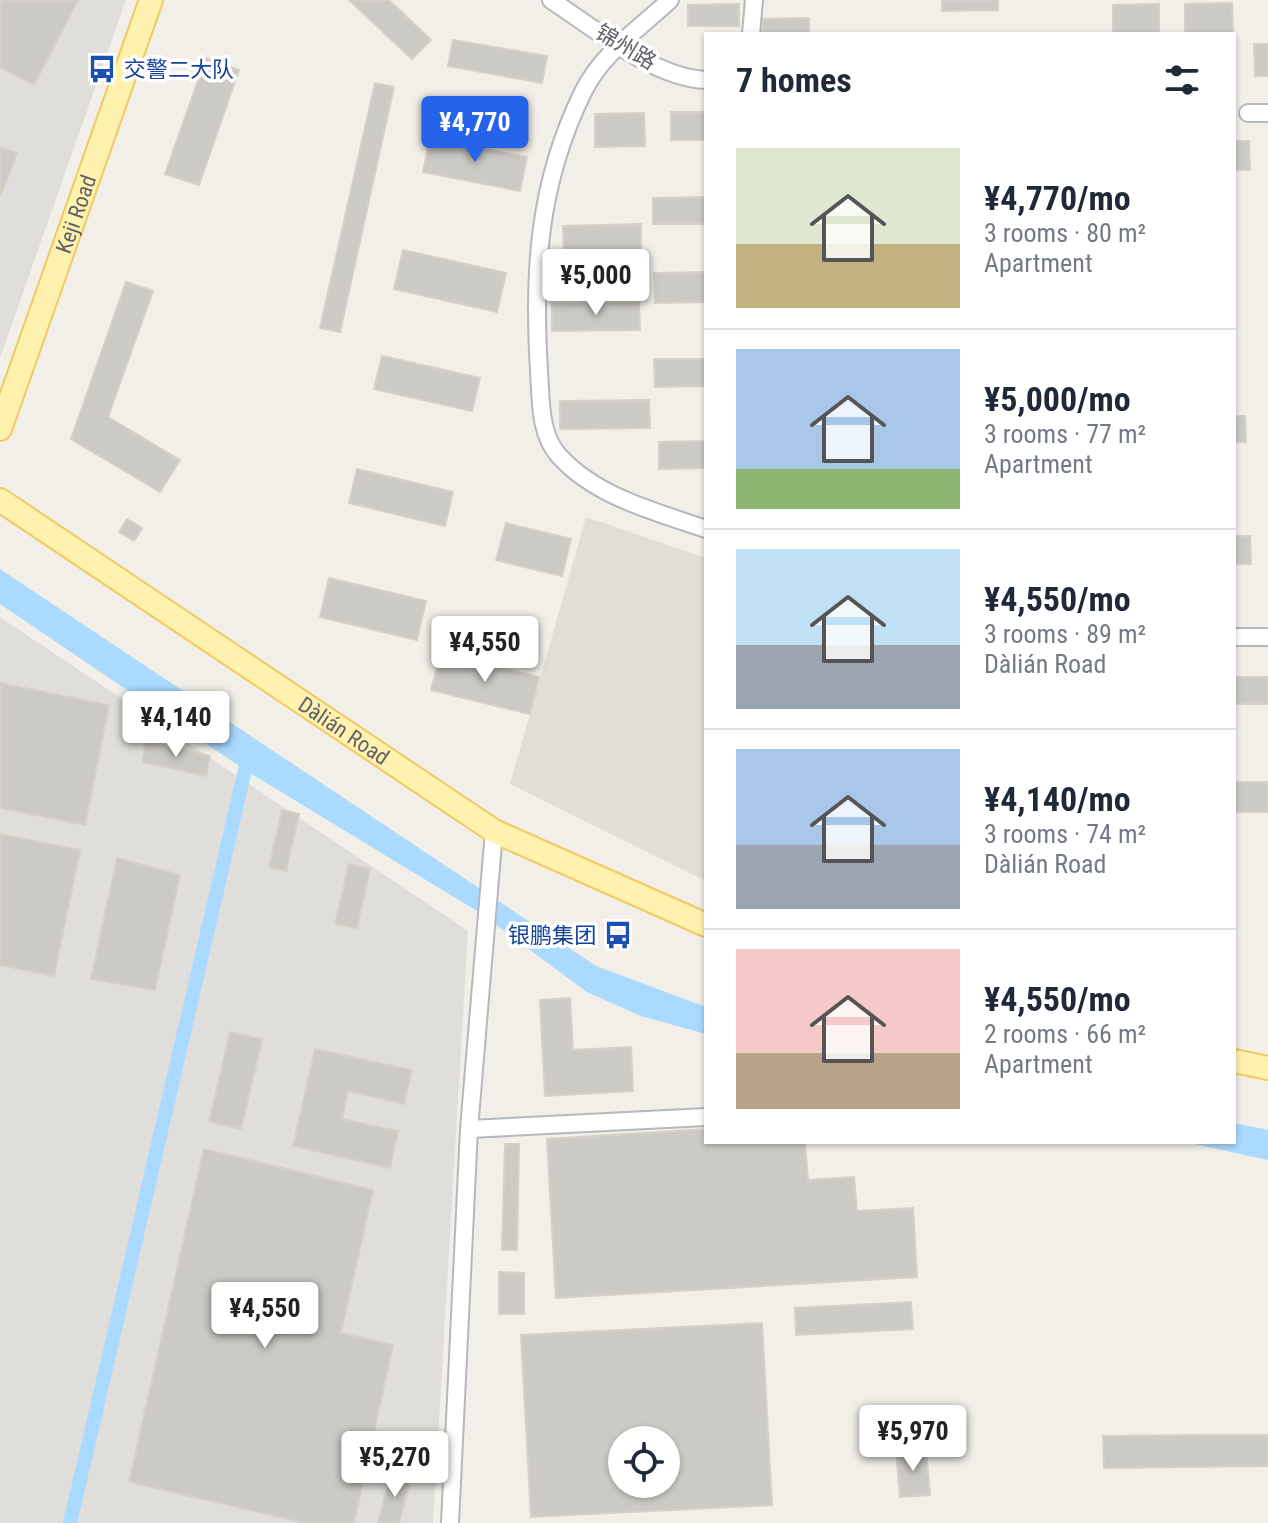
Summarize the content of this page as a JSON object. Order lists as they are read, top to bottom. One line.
{"streets":{"main road":["Keji Road","Dàlián Road"],"street":["锦州路"]},"places":{"bus stop":["交警二大队","银鹏集团"]},"page":{"heading":"7 homes","price":["¥4,770","¥5,000","¥4,550","¥4,140","¥4,550","¥5,970","¥5,270"],"list":[{"name":"¥4,770/mo","note":"3 rooms · 80 m² · Apartment"},{"name":"¥5,000/mo","note":"3 rooms · 77 m² · Apartment"},{"name":"¥4,550/mo","note":"3 rooms · 89 m² · Dàlián Road"},{"name":"¥4,140/mo","note":"3 rooms · 74 m² · Dàlián Road"},{"name":"¥4,550/mo","note":"2 rooms · 66 m² · Apartment"}]}}
